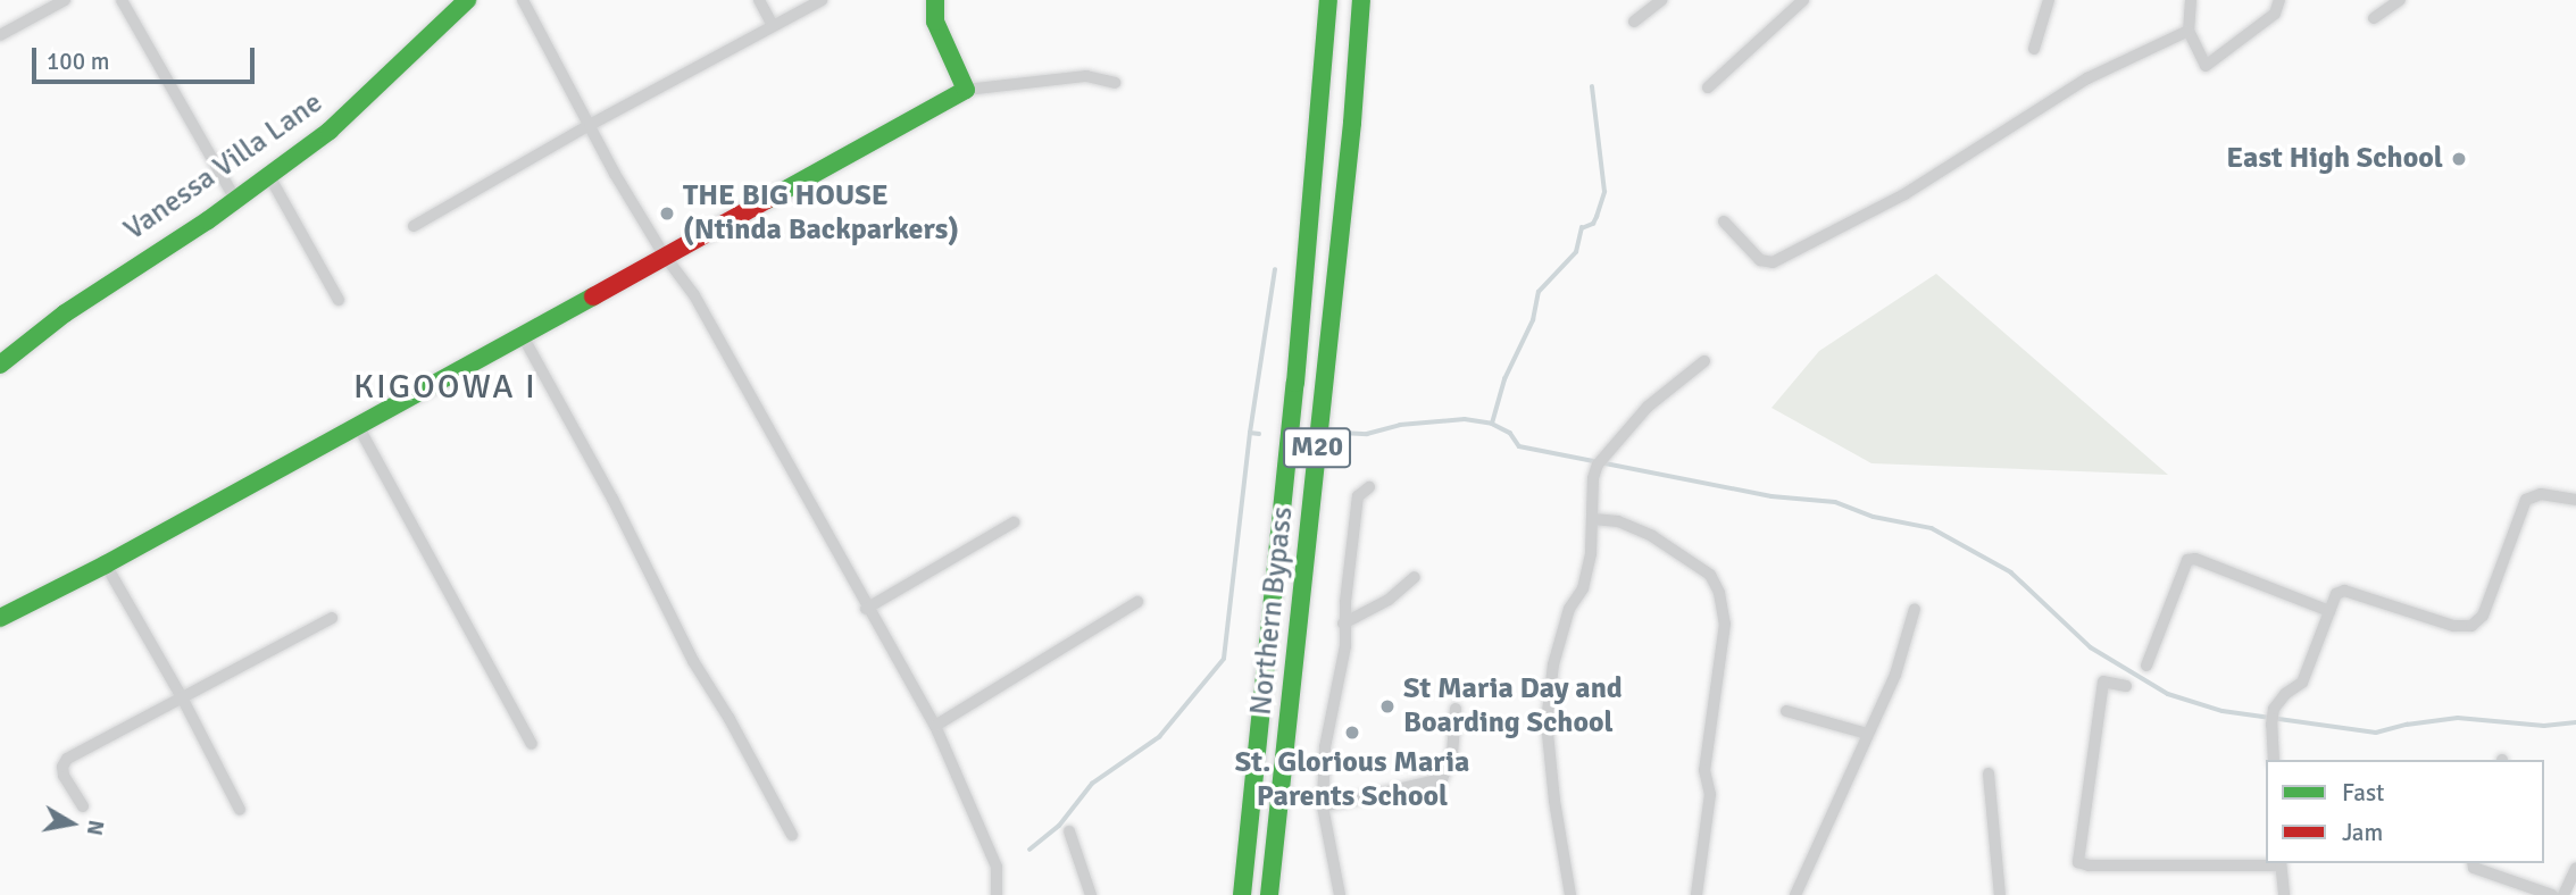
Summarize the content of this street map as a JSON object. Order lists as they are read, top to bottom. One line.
{"streets":{"main road":["Vanessa Villa Lane","M20","Northern Bypass"]},"districts":["KIGOOWA I"],"places":["East High School","THE BIG HOUSE (Ntinda Backparkers)","St Maria Day and Boarding School","St. Glorious Maria Parents School"],"legend":["Fast","Jam"],"scale_bar":"100 m","north":"right"}
